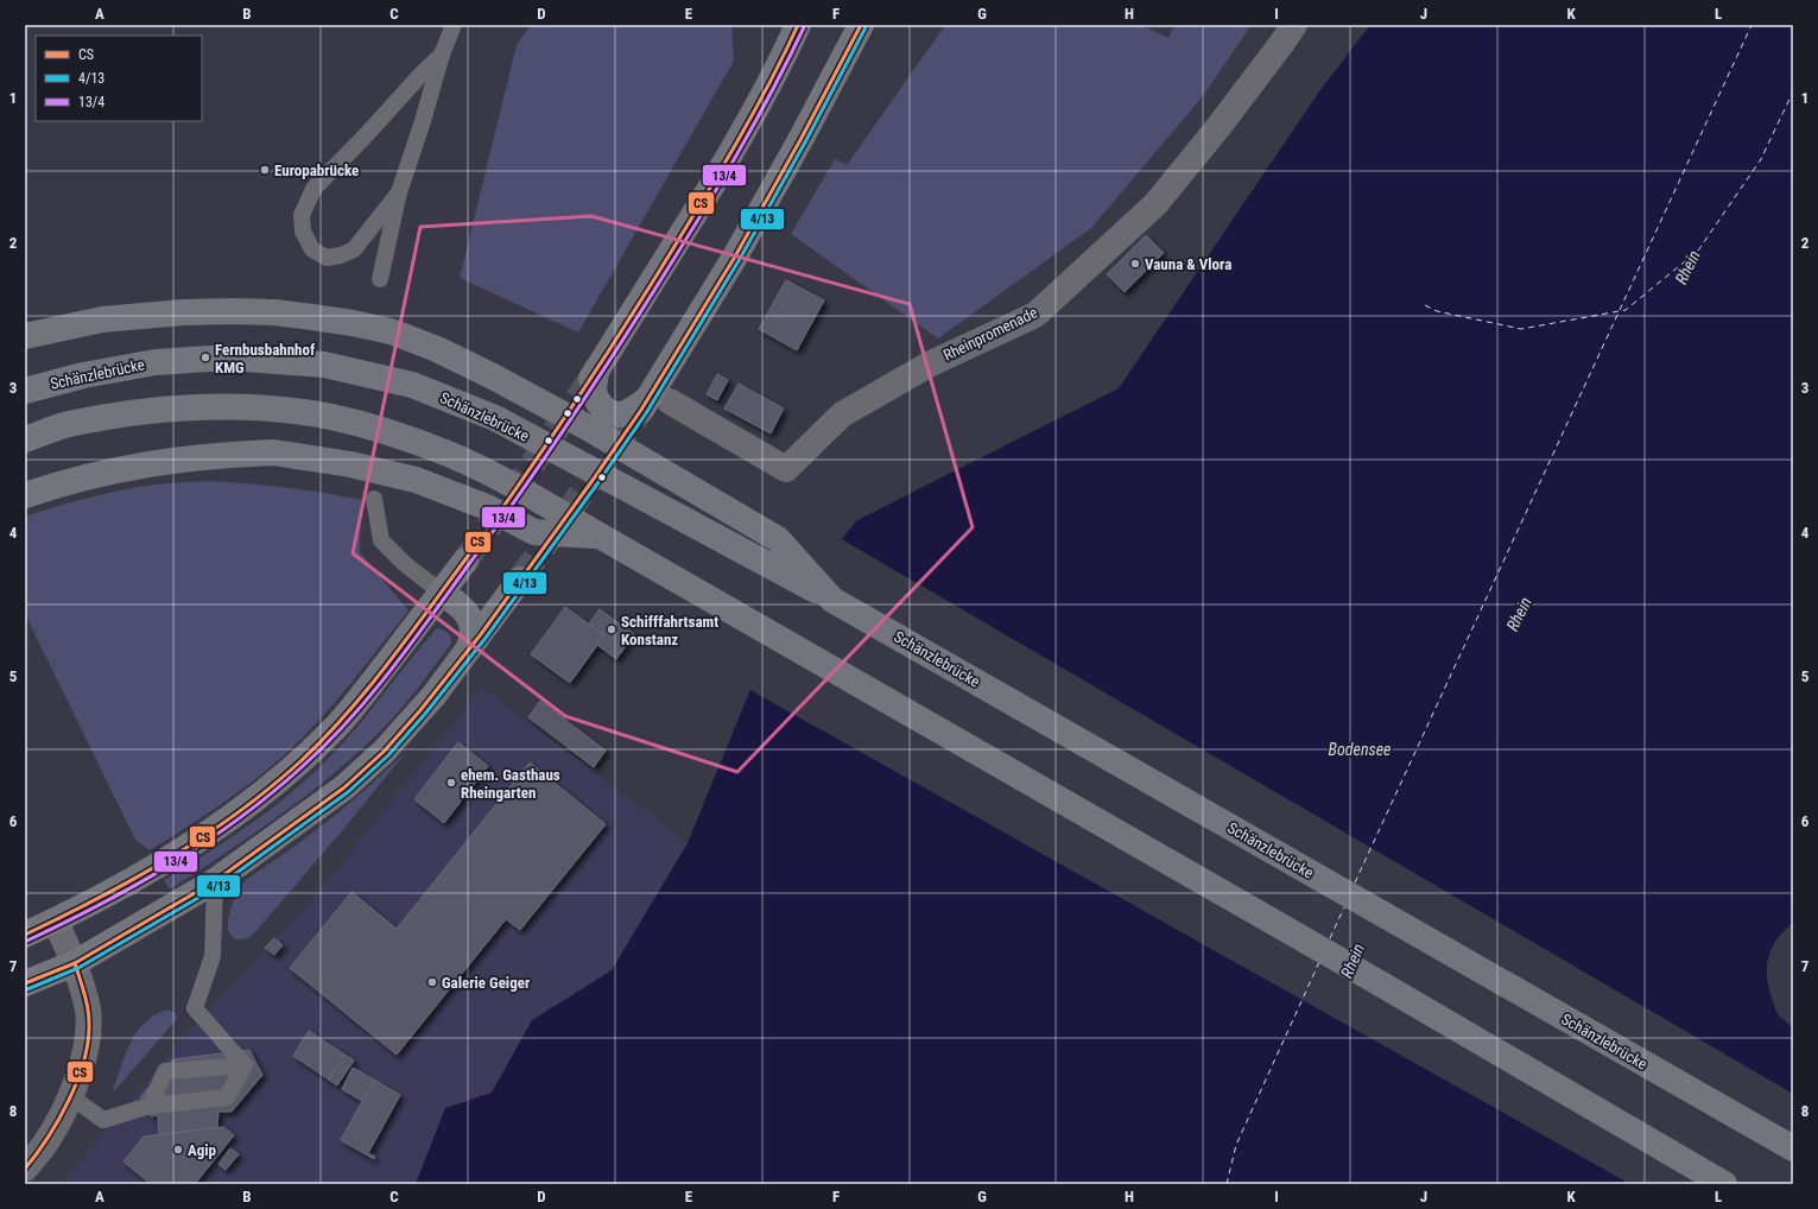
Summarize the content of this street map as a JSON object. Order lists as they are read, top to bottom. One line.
{"streets":{"main road":["Schänzlebrücke"],"street":["Rheinpromenade"]},"water":["Rhein","Bodensee"],"places":["Europabrücke","Vauna & Vlora","Fernbusbahnhof KMG","Schifffahrtsamt Konstanz","ehem. Gasthaus Rheingarten","Galerie Geiger","Agip"],"lines":["transit line CS","transit line 4/13","transit line 13/4"],"legend":["CS","4/13","13/4"],"grid":{"columns":["A","B","C","D","E","F","G","H","I","J","K","L"],"rows":["1","2","3","4","5","6","7","8"]}}
